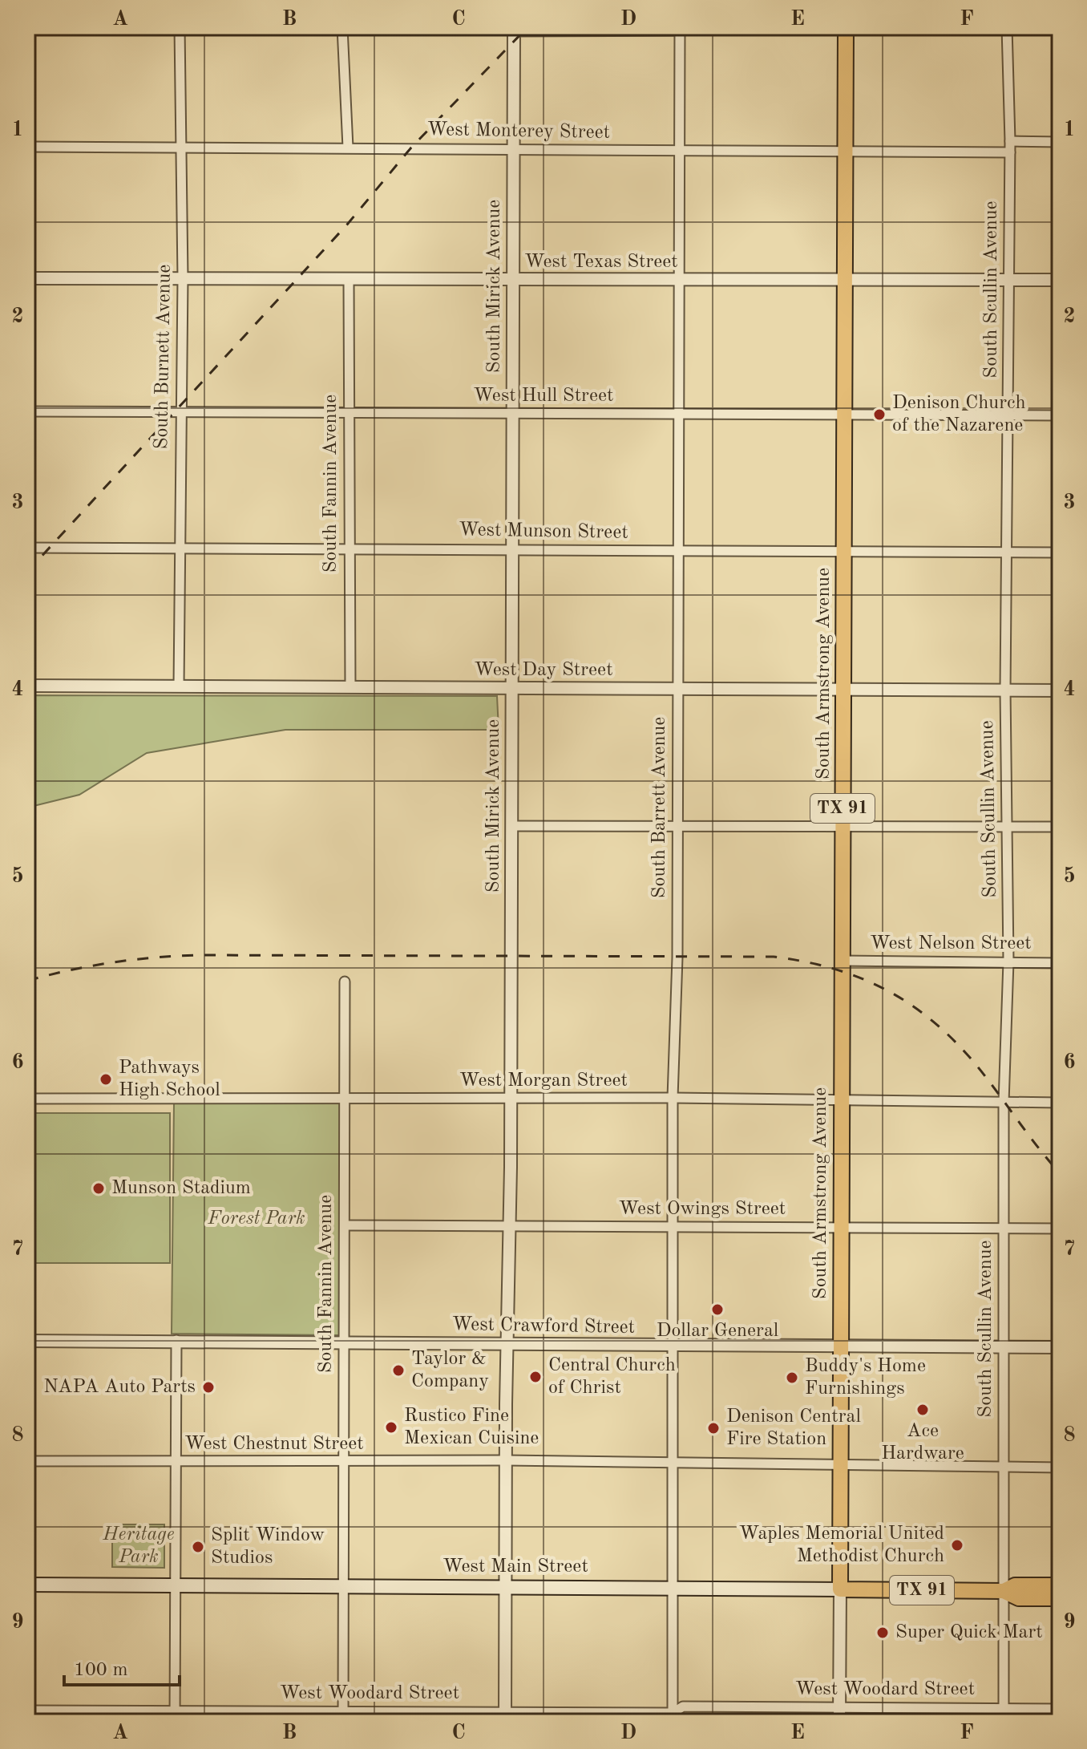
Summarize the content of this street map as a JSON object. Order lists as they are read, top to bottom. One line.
{"streets":{"main road":["South Armstrong Avenue","TX 91","West Main Street"],"street":["West Monterey Street","West Texas Street","South Mirick Avenue","South Scullin Avenue","South Burnett Avenue","West Hull Street","South Fannin Avenue","West Munson Street","West Day Street","South Barrett Avenue","West Nelson Street","West Morgan Street","West Owings Street","West Crawford Street","West Chestnut Street","West Woodard Street"]},"crossings":[["West Monterey Street","South Mirick Avenue"],["West Monterey Street","South Scullin Avenue"],["West Monterey Street","South Burnett Avenue"],["West Monterey Street","South Armstrong Avenue"],["West Monterey Street","South Barrett Avenue"],["West Texas Street","South Mirick Avenue"],["West Texas Street","South Scullin Avenue"],["West Texas Street","South Burnett Avenue"],["West Texas Street","South Fannin Avenue"],["West Texas Street","South Armstrong Avenue"],["West Texas Street","South Barrett Avenue"],["South Mirick Avenue","West Hull Street"],["South Mirick Avenue","West Munson Street"],["South Mirick Avenue","West Day Street"],["South Mirick Avenue","West Morgan Street"],["South Mirick Avenue","West Owings Street"],["South Mirick Avenue","West Crawford Street"],["South Mirick Avenue","West Chestnut Street"],["South Mirick Avenue","West Main Street"],["South Mirick Avenue","West Woodard Street"],["South Scullin Avenue","West Hull Street"],["South Scullin Avenue","West Munson Street"],["South Scullin Avenue","West Day Street"],["South Scullin Avenue","West Nelson Street"],["South Scullin Avenue","West Morgan Street"],["South Scullin Avenue","West Owings Street"],["South Scullin Avenue","West Crawford Street"],["South Scullin Avenue","West Chestnut Street"],["South Scullin Avenue","West Main Street"],["South Scullin Avenue","West Woodard Street"],["South Burnett Avenue","West Hull Street"],["South Burnett Avenue","West Munson Street"],["South Burnett Avenue","West Day Street"],["West Hull Street","South Fannin Avenue"],["West Hull Street","South Armstrong Avenue"],["West Hull Street","South Barrett Avenue"],["South Fannin Avenue","West Munson Street"],["South Fannin Avenue","West Day Street"],["South Fannin Avenue","West Morgan Street"],["South Fannin Avenue","West Owings Street"],["South Fannin Avenue","West Crawford Street"],["South Fannin Avenue","West Chestnut Street"],["South Fannin Avenue","West Main Street"],["South Fannin Avenue","West Woodard Street"],["West Munson Street","South Armstrong Avenue"],["West Munson Street","South Barrett Avenue"],["West Day Street","South Armstrong Avenue"],["West Day Street","South Barrett Avenue"],["South Armstrong Avenue","West Nelson Street"],["South Armstrong Avenue","West Morgan Street"],["South Armstrong Avenue","West Owings Street"],["South Armstrong Avenue","West Crawford Street"],["South Armstrong Avenue","West Chestnut Street"],["South Armstrong Avenue","West Main Street"],["South Barrett Avenue","West Morgan Street"],["South Barrett Avenue","West Owings Street"],["South Barrett Avenue","West Crawford Street"],["South Barrett Avenue","West Chestnut Street"],["South Barrett Avenue","West Main Street"],["South Barrett Avenue","West Woodard Street"]],"parks":["Forest Park","Heritage Park"],"places":["Denison Church of the Nazarene","Pathways High School","Munson Stadium","Dollar General","Taylor & Company","Central Church of Christ","Buddy's Home Furnishings","NAPA Auto Parts","Ace Hardware","Rustico Fine Mexican Cuisine","Denison Central Fire Station","Waples Memorial United Methodist Church","Split Window Studios","Super Quick Mart"],"scale_bar":"100 m","grid":{"columns":["A","B","C","D","E","F"],"rows":["1","2","3","4","5","6","7","8","9"]}}
